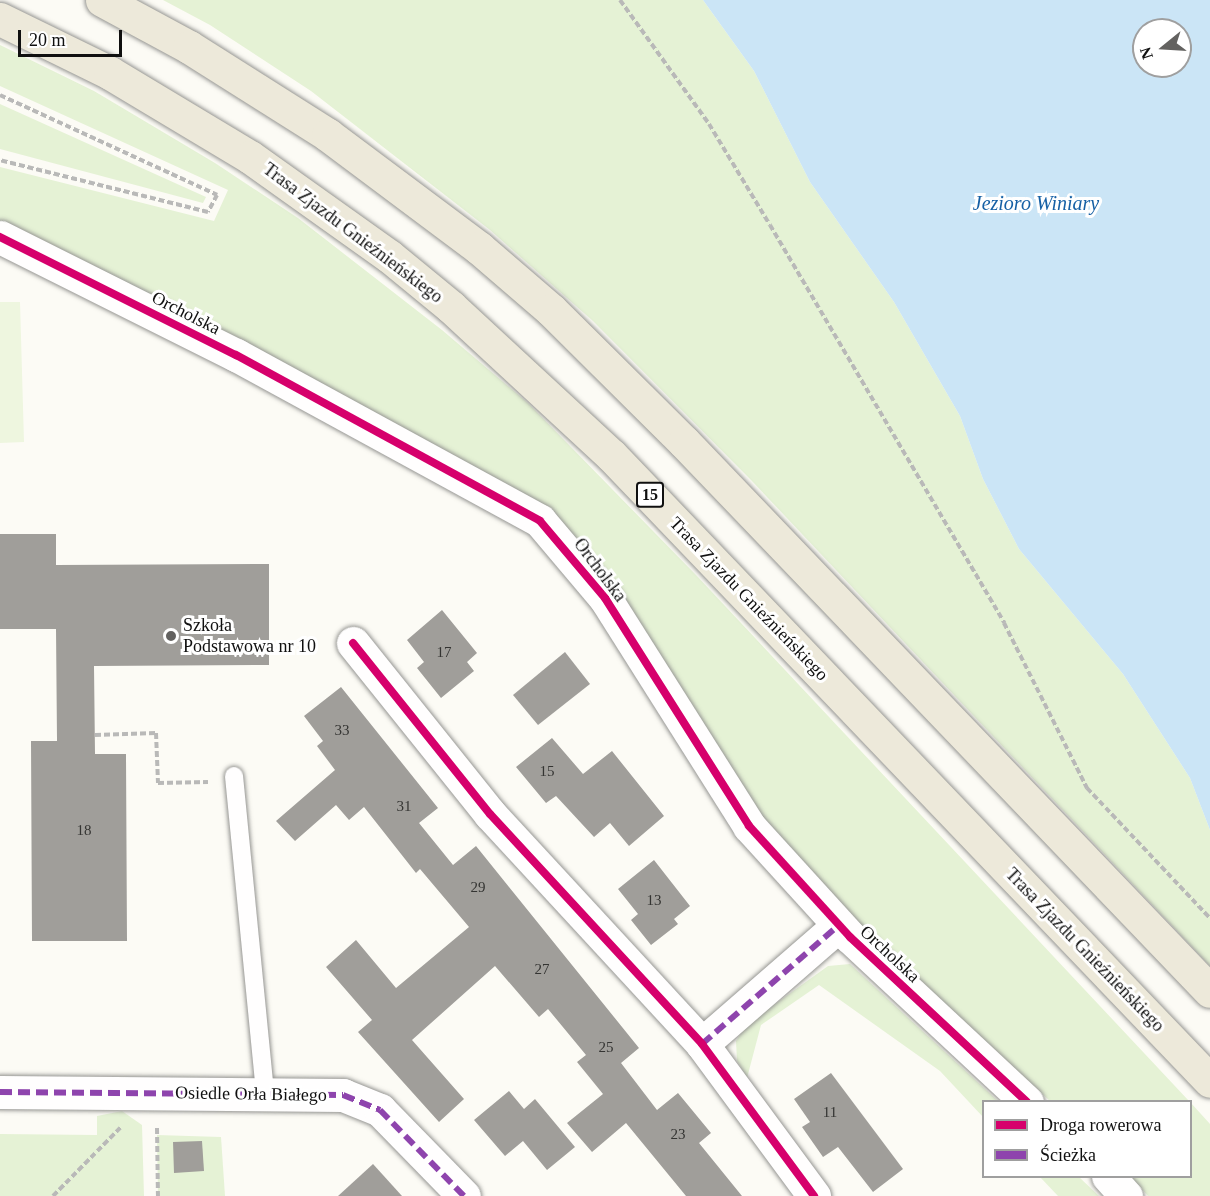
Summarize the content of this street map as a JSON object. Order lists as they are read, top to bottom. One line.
{"streets":{"main road":["Trasa Zjazdu Gnieźnieńskiego","15"],"street":["Orcholska","Osiedle Orła Białego"]},"water":["Jezioro Winiary"],"places":["Szkoła Podstawowa nr 10"],"house_numbers":["17","33","15","31","18","29","13","27","25","11","23"],"legend":["Droga rowerowa","Ścieżka"],"scale_bar":"20 m","north":"left"}
